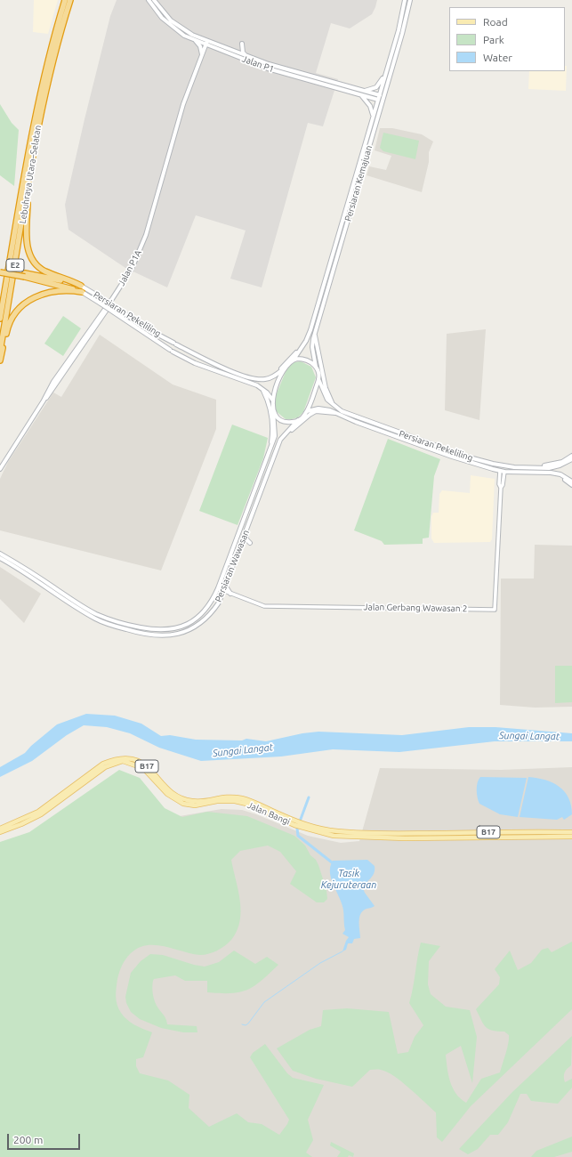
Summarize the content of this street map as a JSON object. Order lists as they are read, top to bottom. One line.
{"streets":{"highway":["Lebuhraya Utara–Selatan","E2"],"main road":["Jalan P1","Persiaran Kemajuan","Jalan P1A","Persiaran Pekeliling","Persiaran Wawasan","B17","Jalan Bangi"],"street":["Jalan Gerbang Wawasan 2"]},"crossings":[["Jalan P1","Persiaran Kemajuan"],["Jalan P1","Jalan P1A"],["Persiaran Kemajuan","Persiaran Pekeliling"],["Persiaran Kemajuan","Persiaran Wawasan"],["Persiaran Pekeliling","Persiaran Wawasan"],["Persiaran Pekeliling","Jalan Gerbang Wawasan 2"],["Persiaran Wawasan","Jalan Gerbang Wawasan 2"]],"water":["Sungai Langat","Tasik Kejuruteraan"],"legend":["Road","Park","Water"],"scale_bar":"200 m"}
